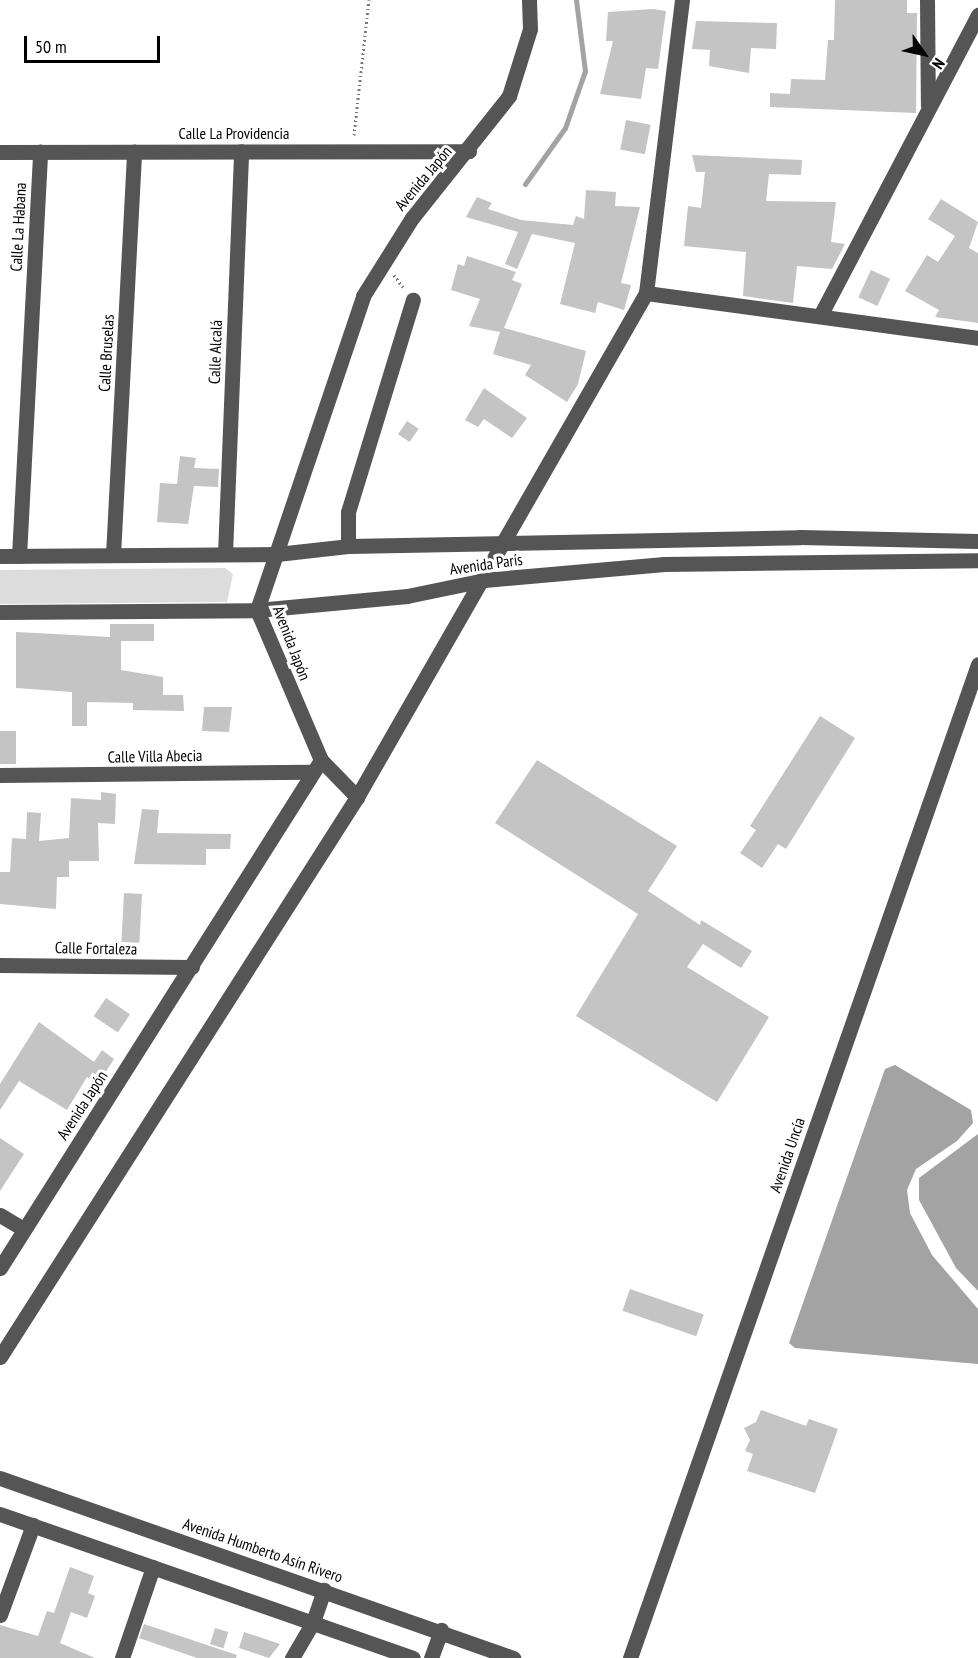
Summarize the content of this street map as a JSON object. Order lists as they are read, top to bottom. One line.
{"streets":{"street":["Calle La Providencia","Avenida Japón","Calle La Habana","Calle Alcalá","Calle Bruselas","Avenida París","Calle Villa Abecia","Calle Fortaleza","Avenida Uncía","Avenida Humberto Asín Rivero"]},"crossings":[["Calle La Providencia","Avenida Japón"],["Calle La Providencia","Calle La Habana"],["Calle La Providencia","Calle Alcalá"],["Calle La Providencia","Calle Bruselas"],["Avenida Japón","Avenida París"],["Avenida Japón","Calle Villa Abecia"],["Avenida Japón","Calle Fortaleza"],["Calle La Habana","Avenida París"],["Calle Alcalá","Avenida París"],["Calle Bruselas","Avenida París"]],"scale_bar":"50 m","north":"bottom right"}
